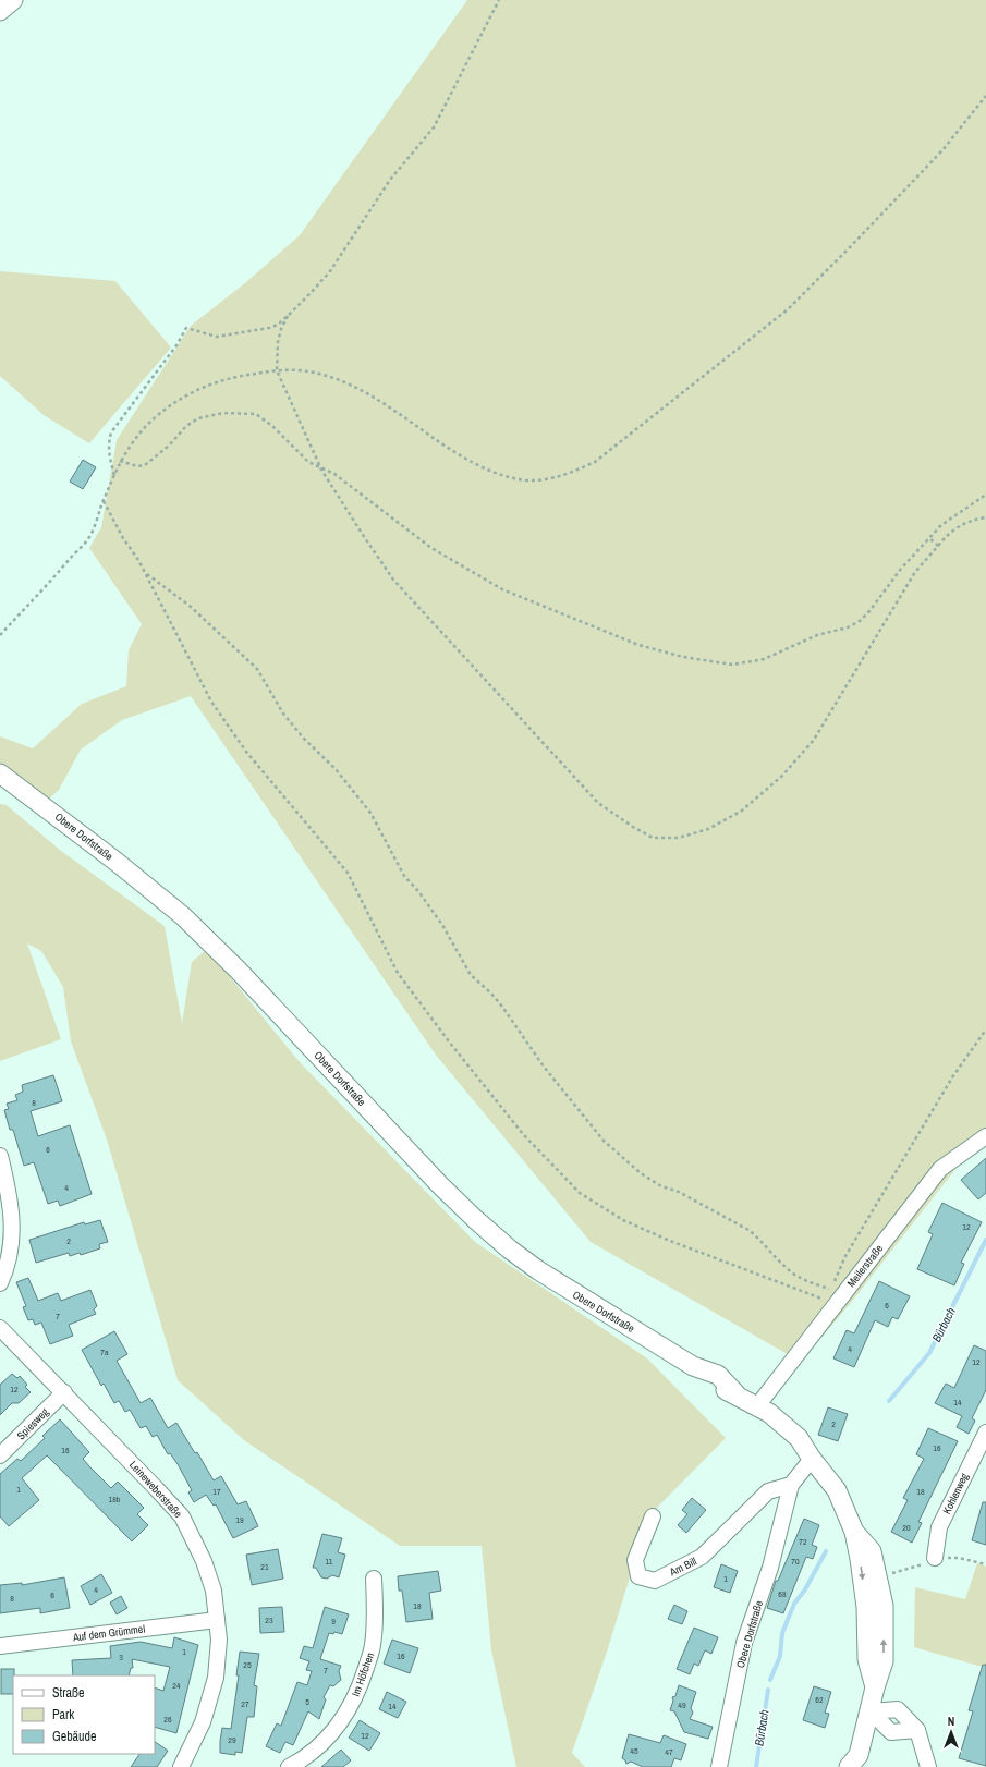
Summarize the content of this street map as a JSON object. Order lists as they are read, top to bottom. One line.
{"streets":{"street":["Obere Dorfstraße","Meilerstraße","Spiesweg","Leineweberstraße","Kohlenweg","Am Bill","Auf dem Grümmel","Im Höfchen"]},"crossings":[["Obere Dorfstraße","Meilerstraße"],["Obere Dorfstraße","Am Bill"],["Spiesweg","Leineweberstraße"],["Leineweberstraße","Auf dem Grümmel"]],"water":["Bürbach"],"house_numbers":["8","6","4","12","2","6","7","4","7a","12","12","14","2","16","16","1","17","18","18b","19","20","72","11","70","21","1","4","68","6","8","18","23","9","1","16","3","25","7","24","62","5","27","49","14","26","12","29","45","47"],"legend":["Straße","Park","Gebäude"],"north":"top"}
